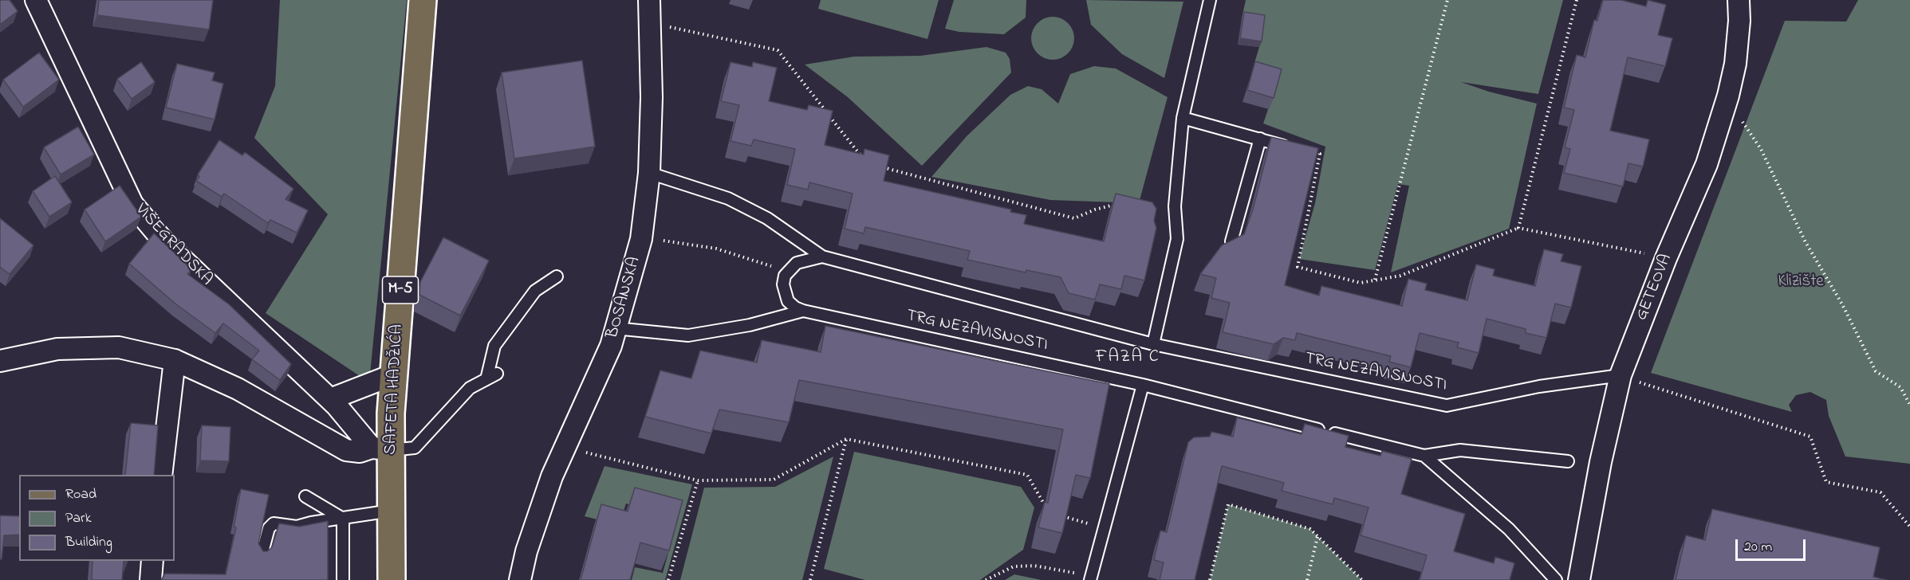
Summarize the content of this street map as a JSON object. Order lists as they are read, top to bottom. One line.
{"streets":{"main road":["M-5","SAFETA HADŽIĆA"],"street":["VIŠEGRADSKA","GETEOVA","BOSANSKA"],"lane":["TRG NEZAVISNOSTI"]},"crossings":[["VIŠEGRADSKA","SAFETA HADŽIĆA"],["GETEOVA","TRG NEZAVISNOSTI"],["BOSANSKA","TRG NEZAVISNOSTI"]],"districts":["FAZA C"],"parks":["Klizište"],"legend":["Road","Park","Building"],"scale_bar":"20 m"}
